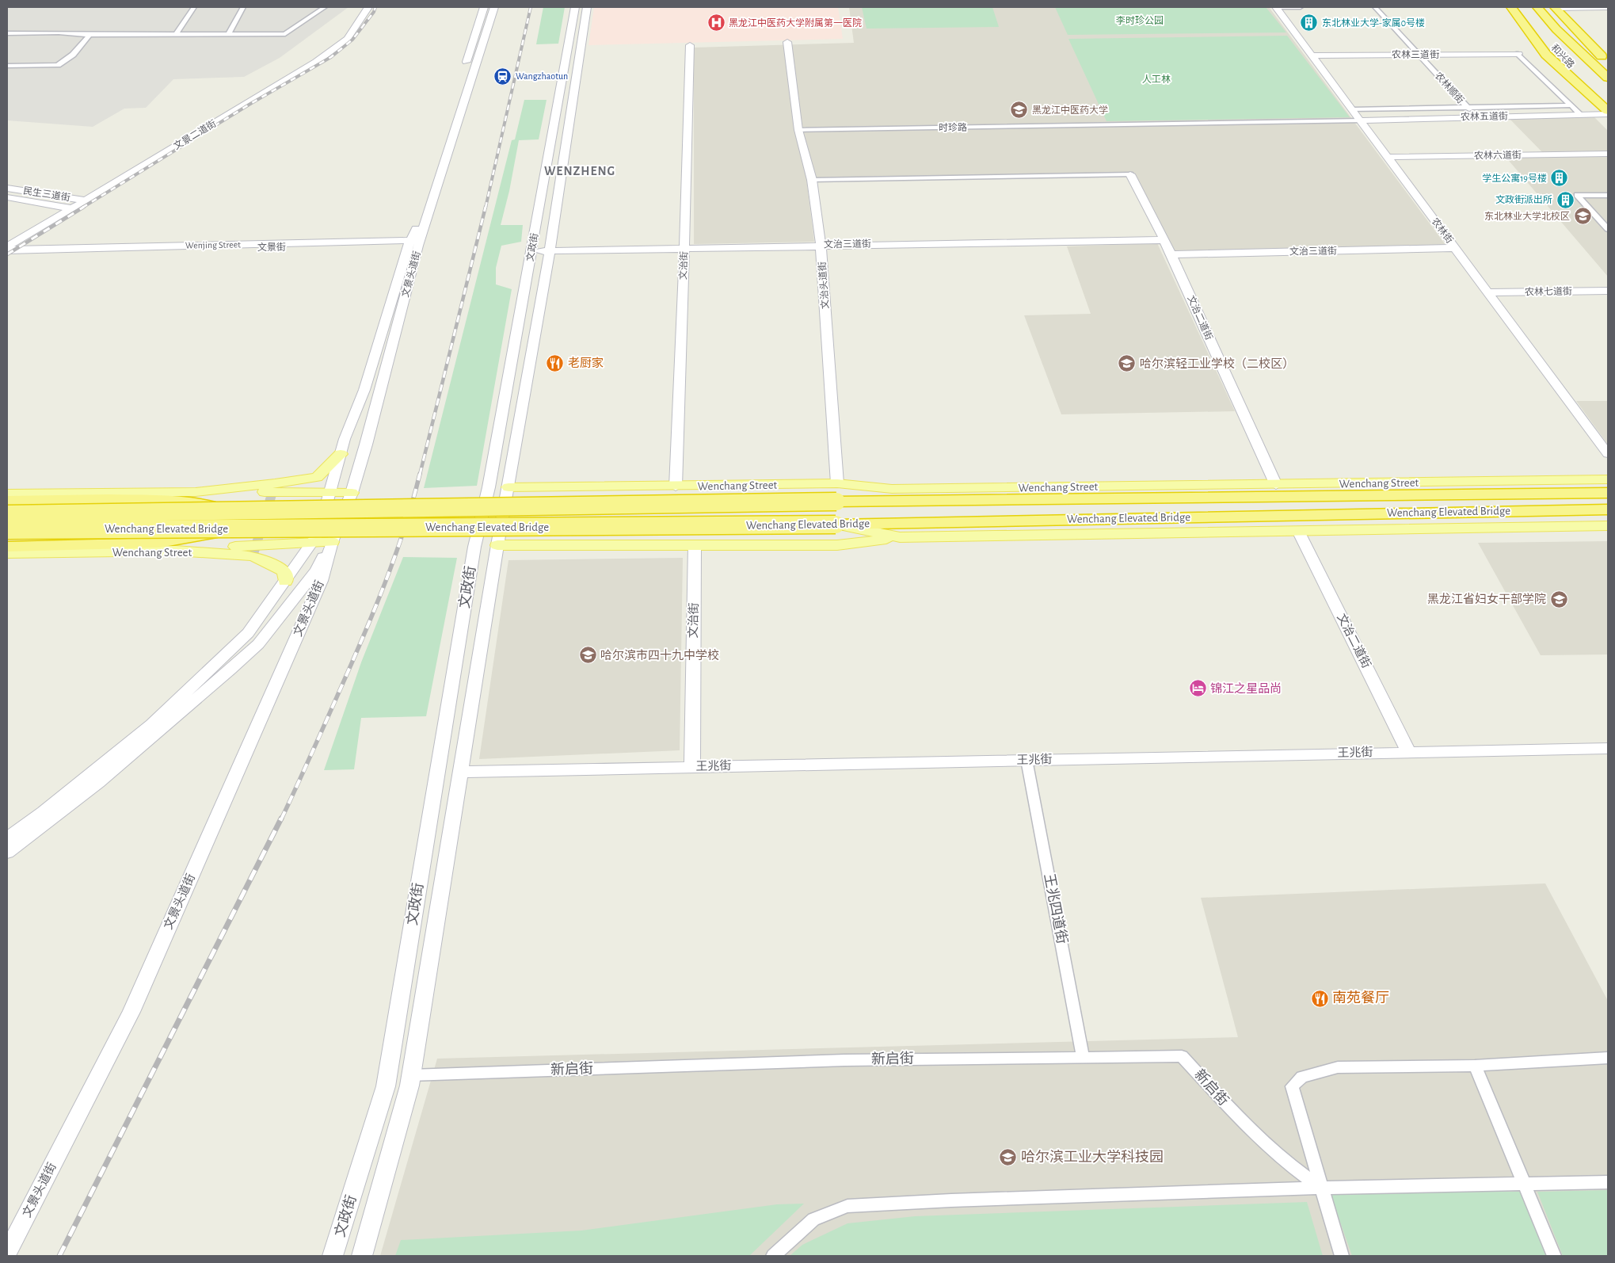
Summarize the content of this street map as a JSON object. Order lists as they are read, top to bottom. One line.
{"streets":{"highway":["和兴路","Wenchang Elevated Bridge"],"main road":["农林三道街","农林五道街","文景二道街","农林六道街","民生三道街","农林街","文治三道街","Wenjing Street","文景街","文政街","文治街","文景头道街","文治头道街","农林七道街","文治二道街","Wenchang Street","王兆街"],"street":["农林顺街","时珍路","王兆四道街","新启街"]},"crossings":[["农林三道街","农林顺街"],["农林三道街","农林街"],["农林顺街","农林五道街"],["农林五道街","时珍路"],["农林五道街","农林街"],["时珍路","农林街"],["时珍路","文治头道街"],["文景二道街","民生三道街"],["农林六道街","农林街"],["农林街","文治三道街"],["农林街","农林七道街"],["文治三道街","文政街"],["文治三道街","文治街"],["文治三道街","文治头道街"],["文治三道街","文治二道街"],["Wenjing Street","文景街"],["Wenjing Street","文景头道街"],["文景街","文景头道街"],["文政街","Wenchang Street"],["文政街","王兆街"],["文政街","新启街"],["文治街","Wenchang Street"],["文治街","王兆街"],["文景头道街","Wenchang Street"],["文治头道街","Wenchang Street"],["文治二道街","Wenchang Street"],["文治二道街","王兆街"],["王兆街","王兆四道街"],["王兆四道街","新启街"]],"districts":["WENZHENG"],"parks":["李时珍公园","人工林"],"places":{"hospital":["黑龙江中医药大学附属第一医院"],"building":["东北林业大学-家属0号楼","学生公寓19号楼","文政街派出所"],"station":["Wangzhaotun"],"school or university":["黑龙江中医药大学","东北林业大学北校区","哈尔滨轻工业学校（二校区）","黑龙江省妇女干部学院","哈尔滨市四十九中学校","哈尔滨工业大学科技园"],"restaurant":["老厨家","南苑餐厅"],"hotel":["锦江之星品尚"]}}
